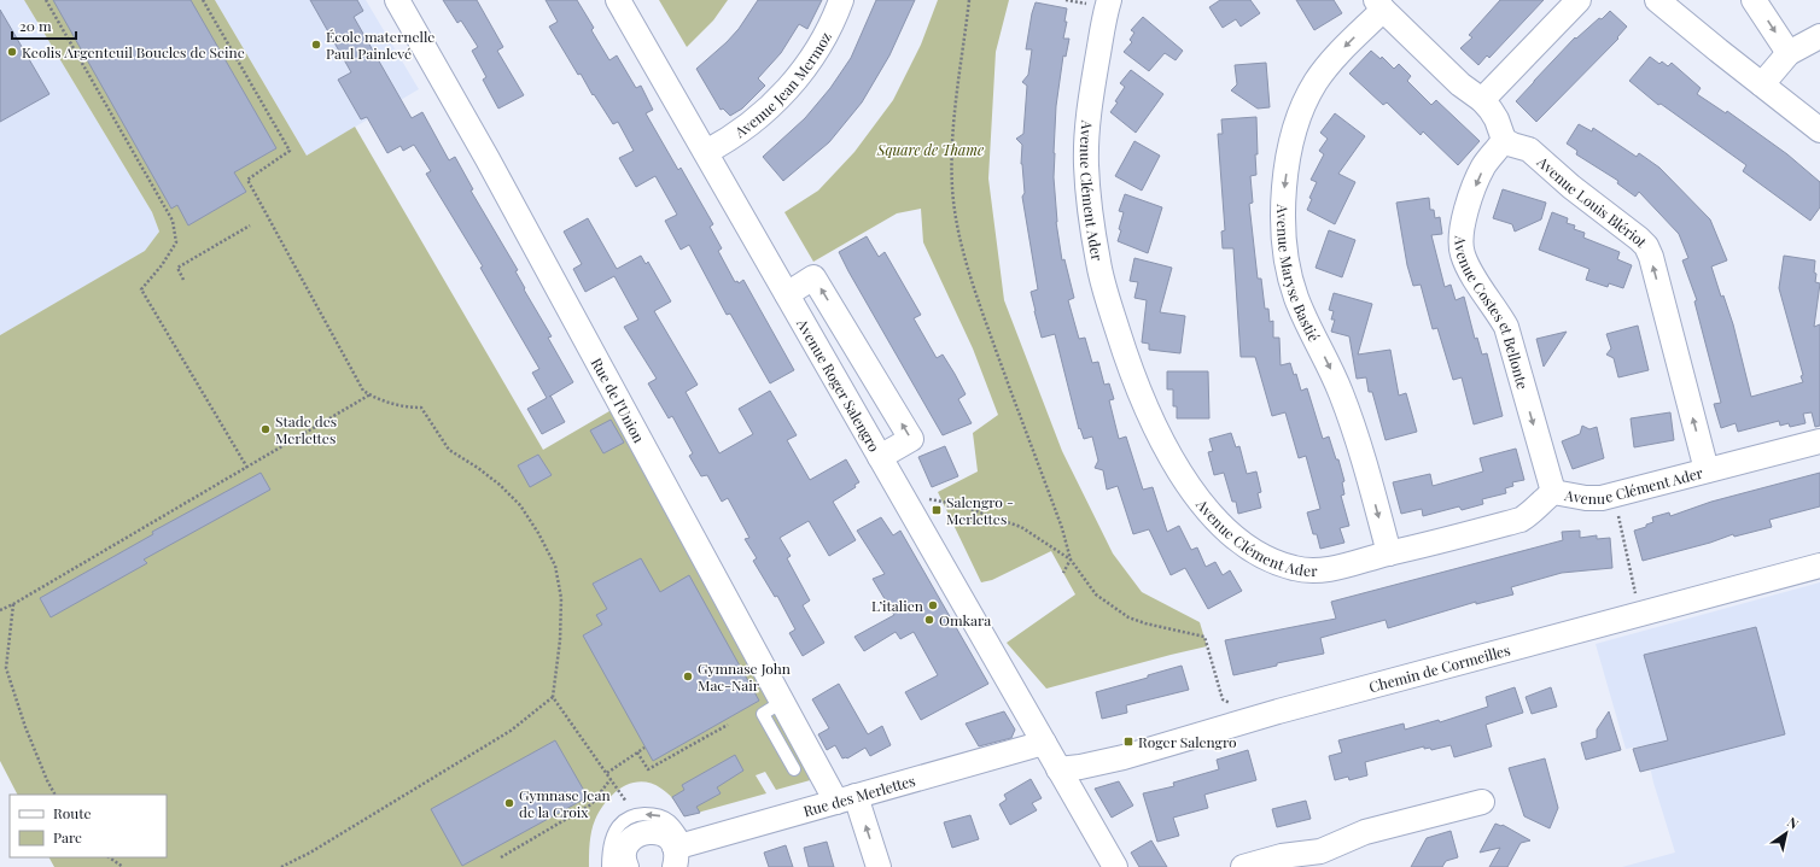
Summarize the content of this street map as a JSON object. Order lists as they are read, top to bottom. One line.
{"streets":{"street":["Avenue Jean Mermoz","Avenue Clément Ader","Avenue Louis Blériot","Avenue Maryse Bastié","Avenue Costes et Bellonte","Avenue Roger Salengro","Rue de l'Union","Chemin de Cormeilles","Rue des Merlettes"]},"crossings":[["Avenue Jean Mermoz","Avenue Roger Salengro"],["Avenue Clément Ader","Avenue Louis Blériot"],["Avenue Clément Ader","Avenue Maryse Bastié"],["Avenue Clément Ader","Avenue Costes et Bellonte"],["Avenue Louis Blériot","Avenue Costes et Bellonte"],["Avenue Roger Salengro","Chemin de Cormeilles"],["Avenue Roger Salengro","Rue des Merlettes"],["Rue de l'Union","Rue des Merlettes"]],"one_way":["Avenue Maryse Bastié","Avenue Costes et Bellonte"],"parks":["Square de Thame"],"places":{"other":["École maternelle Paul Painlevé","Keolis Argenteuil Boucles de Seine","Stade des Merlettes","L’italien","Omkara","Gymnase John Mac-Nair","Gymnase Jean de la Croix"],"transit":["Salengro - Merlettes","Roger Salengro"]},"legend":["Route","Parc"],"scale_bar":"20 m","north":"top right"}
